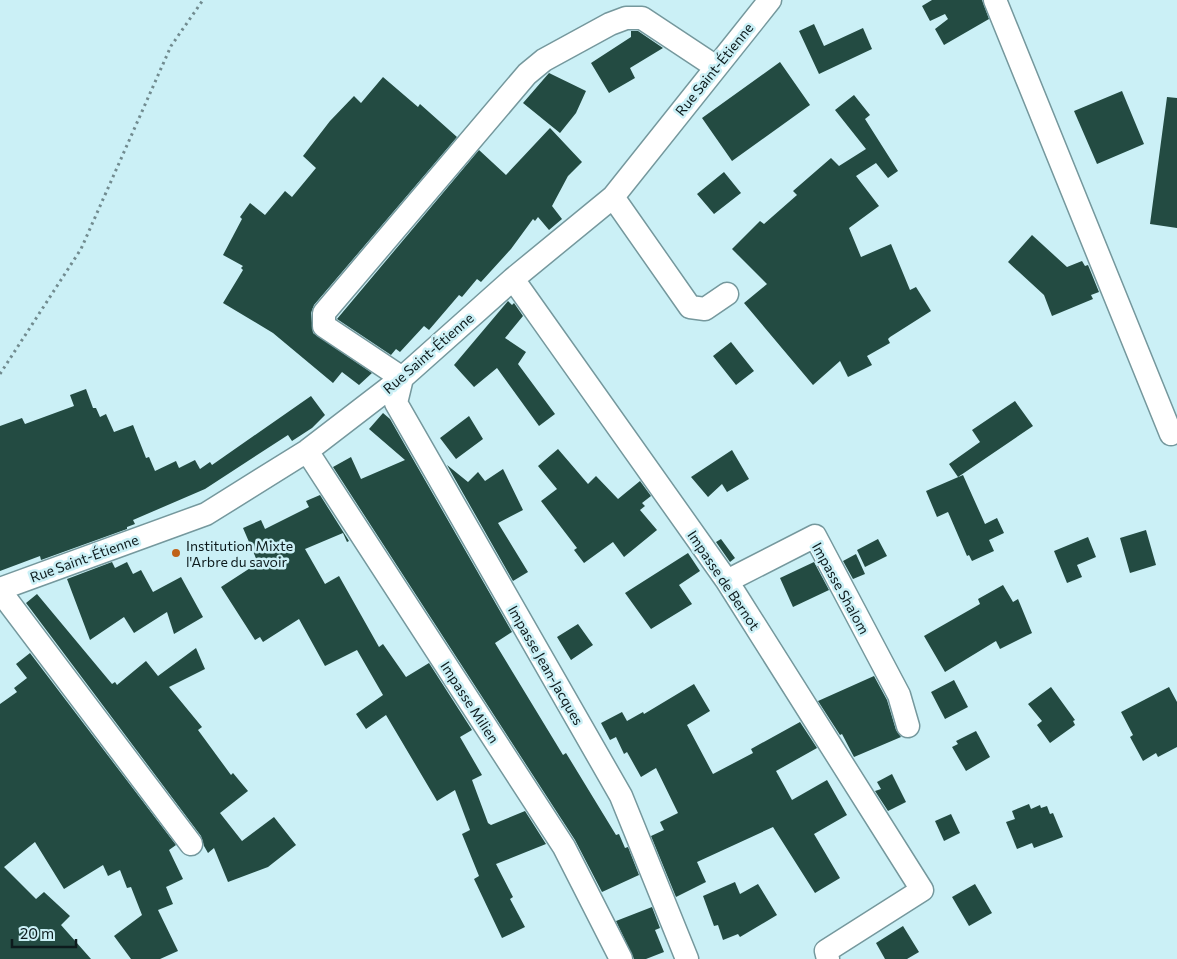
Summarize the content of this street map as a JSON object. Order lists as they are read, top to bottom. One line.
{"streets":{"street":["Rue Saint-Étienne","Impasse de Bernot","Impasse Shalom","Impasse Jean-Jacques","Impasse Milien"]},"crossings":[["Rue Saint-Étienne","Impasse de Bernot"],["Rue Saint-Étienne","Impasse Jean-Jacques"],["Rue Saint-Étienne","Impasse Milien"],["Impasse de Bernot","Impasse Shalom"]],"places":["Institution Mixte l'Arbre du savoir"],"scale_bar":"20 m"}
